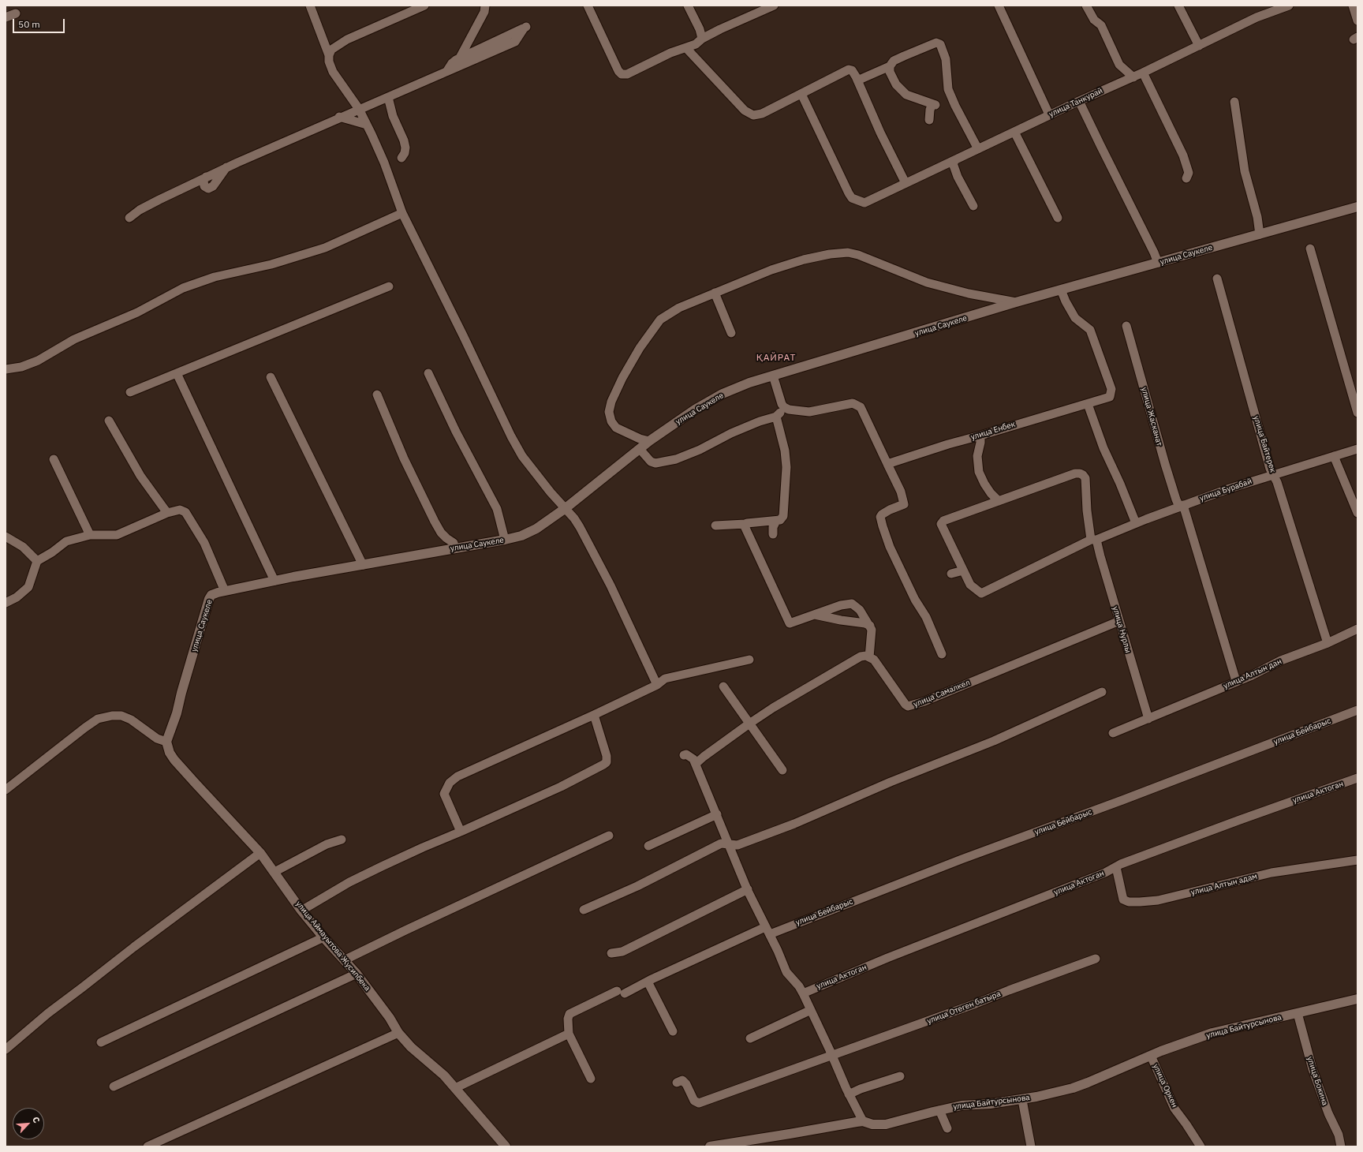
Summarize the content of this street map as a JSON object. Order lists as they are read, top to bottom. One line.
{"streets":{"street":["улица Танкурай","улица Саукеле","улица Жасканат","улица Енбек","улица Байтерек","улица Бурабай","улица Нурлы","улица Алтын дан","улица Самалкел","улица Бейбарыс","улица Актоган","улица Алтын адам","улица Аймауытова Жусипбека","улица Отеген батыра","улица Байтурсынова","улица Бокина","улица Оркен"]},"crossings":[["улица Саукеле","улица Енбек"],["улица Саукеле","улица Аймауытова Жусипбека"],["улица Жасканат","улица Бурабай"],["улица Жасканат","улица Алтын дан"],["улица Байтерек","улица Бурабай"],["улица Байтерек","улица Алтын дан"],["улица Бурабай","улица Нурлы"],["улица Нурлы","улица Алтын дан"],["улица Нурлы","улица Самалкел"],["улица Актоган","улица Алтын адам"],["улица Байтурсынова","улица Бокина"],["улица Байтурсынова","улица Оркен"]],"districts":["ҚАЙРАТ"],"scale_bar":"50 m","north":"top right"}
